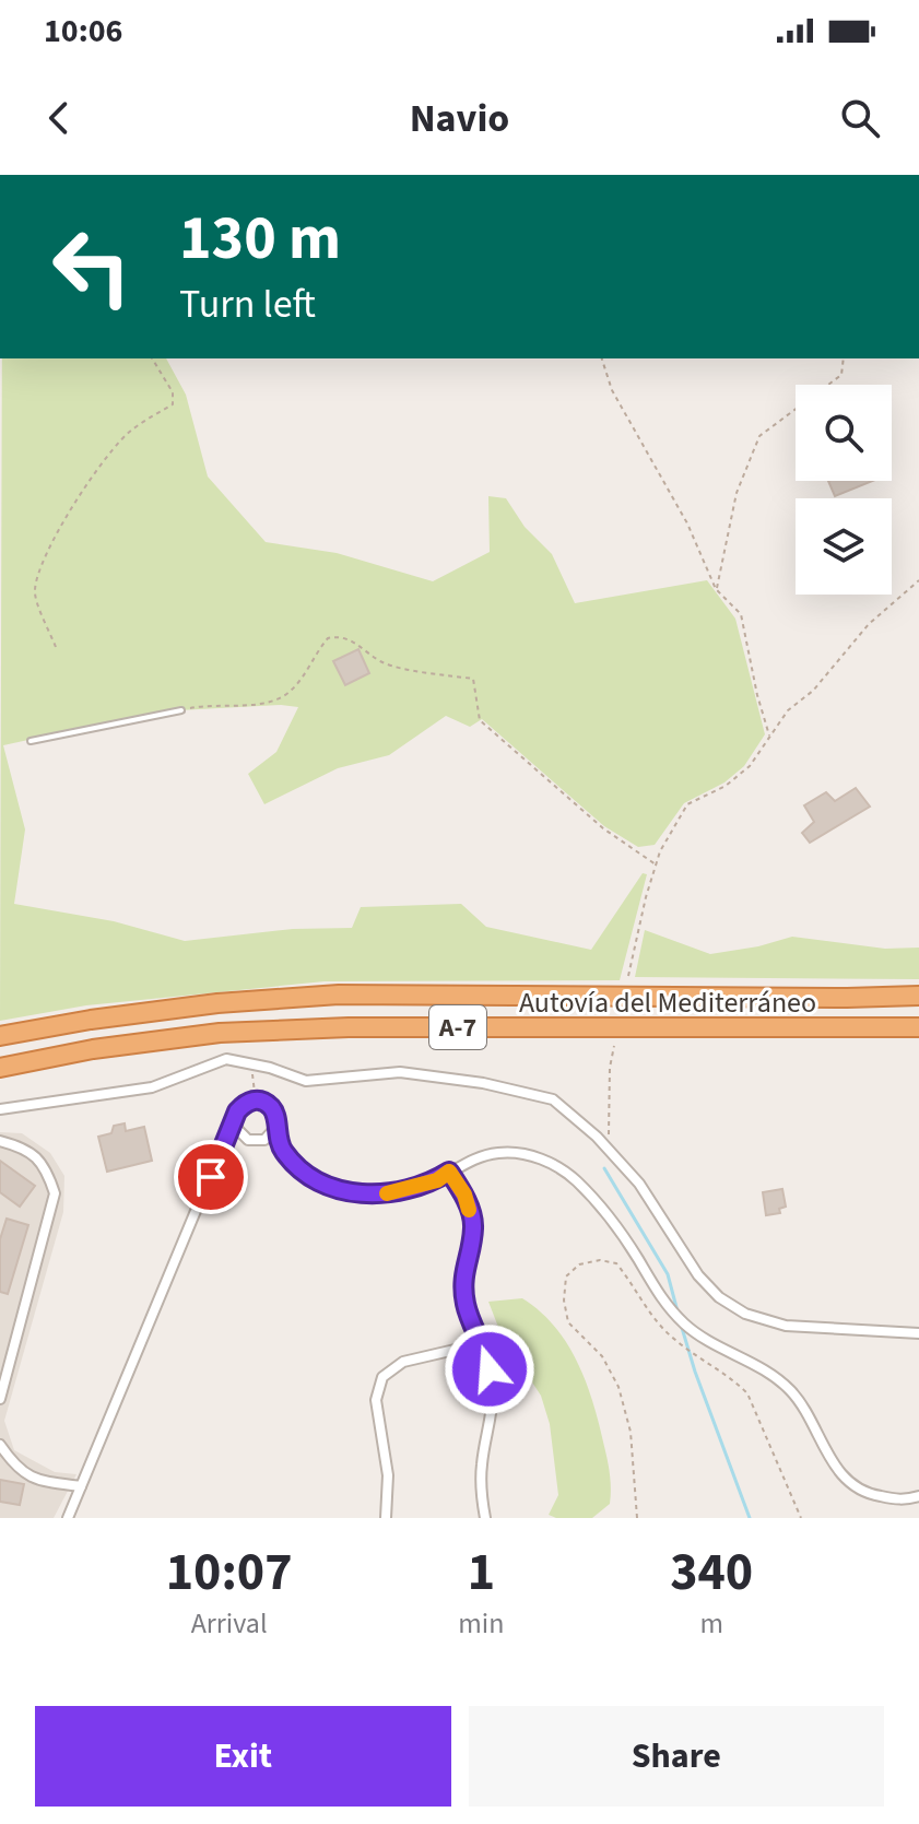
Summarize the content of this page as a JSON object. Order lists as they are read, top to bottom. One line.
{"streets":{"highway":["Autovía del Mediterráneo","A-7"]},"page":{"status":"10:06","header":"Navio","turn":["130 m","Turn left"],"eta":["10:07","Arrival","1","min","340","m"],"buttons":["Exit","Share"]}}
